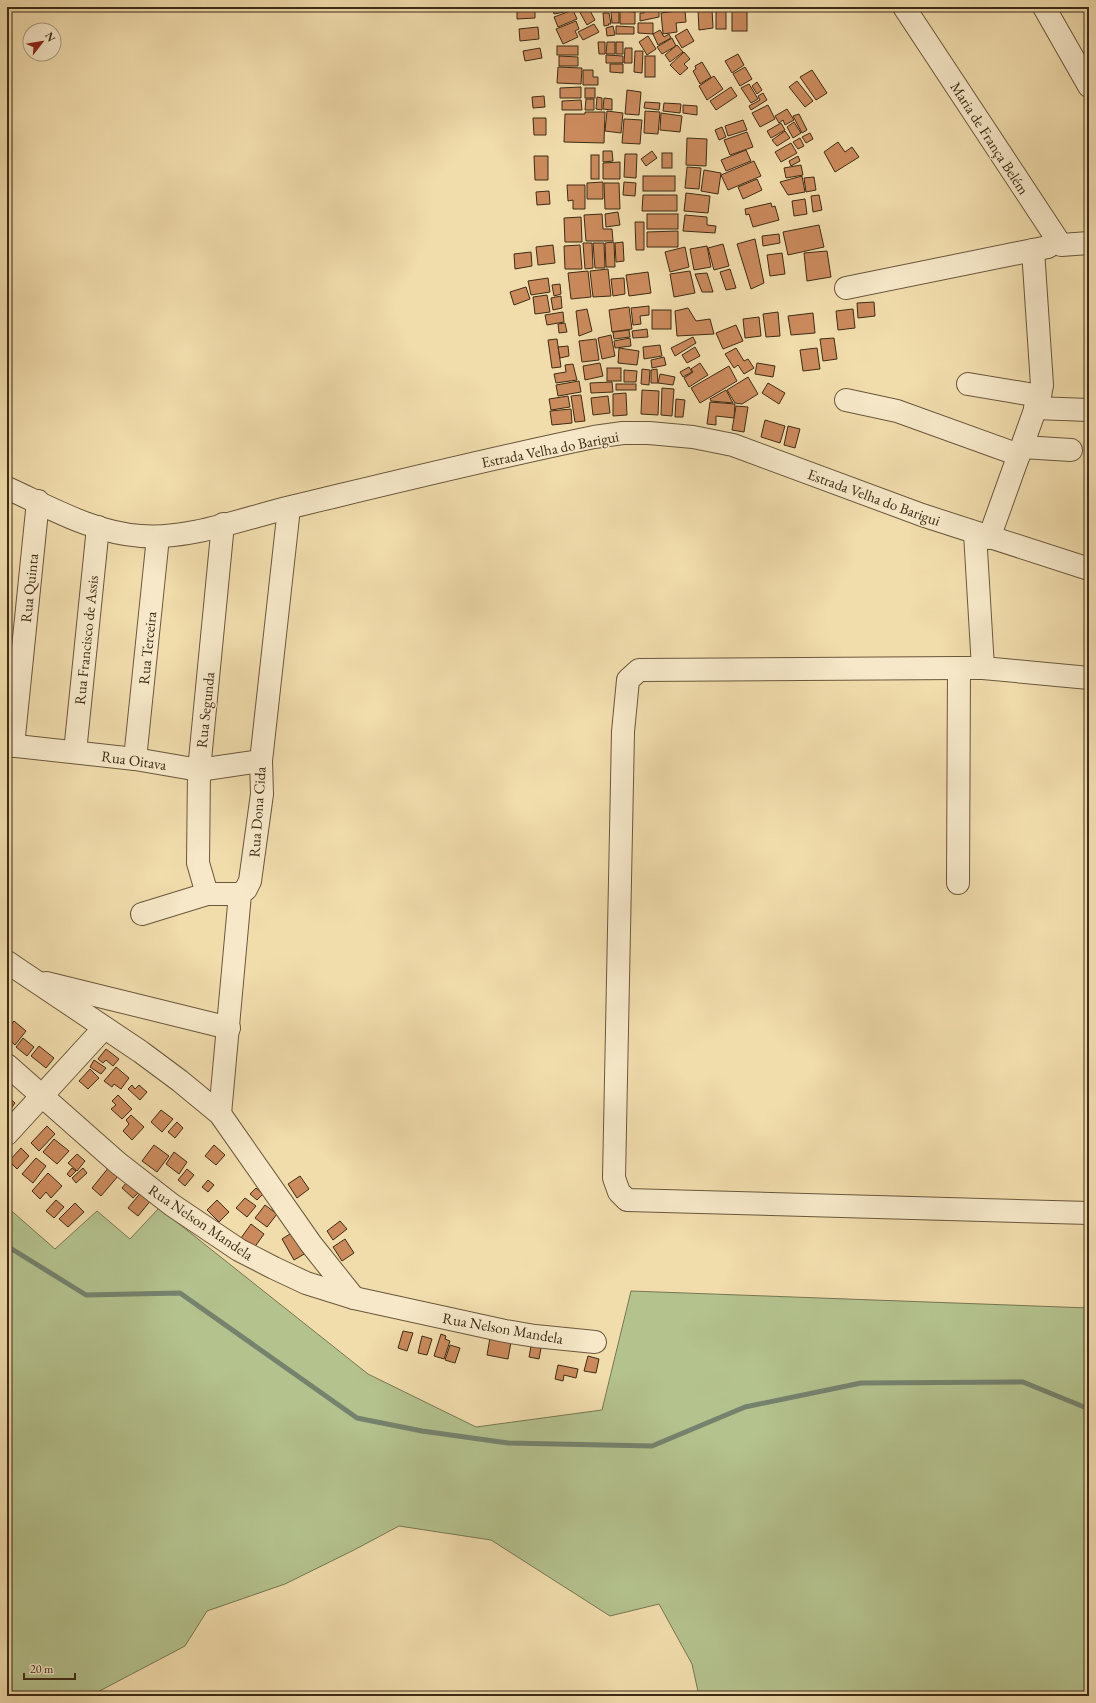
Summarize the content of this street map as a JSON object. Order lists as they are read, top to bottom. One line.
{"streets":{"street":["Maria de França Belém","Estrada Velha do Barigui","Rua Quinta","Rua Francisco de Assis","Rua Terceira","Rua Segunda","Rua Oitava","Rua Dona Cida","Rua Nelson Mandela"]},"crossings":[["Estrada Velha do Barigui","Rua Quinta"],["Estrada Velha do Barigui","Rua Francisco de Assis"],["Estrada Velha do Barigui","Rua Terceira"],["Estrada Velha do Barigui","Rua Segunda"],["Estrada Velha do Barigui","Rua Dona Cida"],["Rua Quinta","Rua Oitava"],["Rua Francisco de Assis","Rua Oitava"],["Rua Terceira","Rua Oitava"],["Rua Segunda","Rua Oitava"],["Rua Oitava","Rua Dona Cida"]],"scale_bar":"20 m","north":"top right"}
